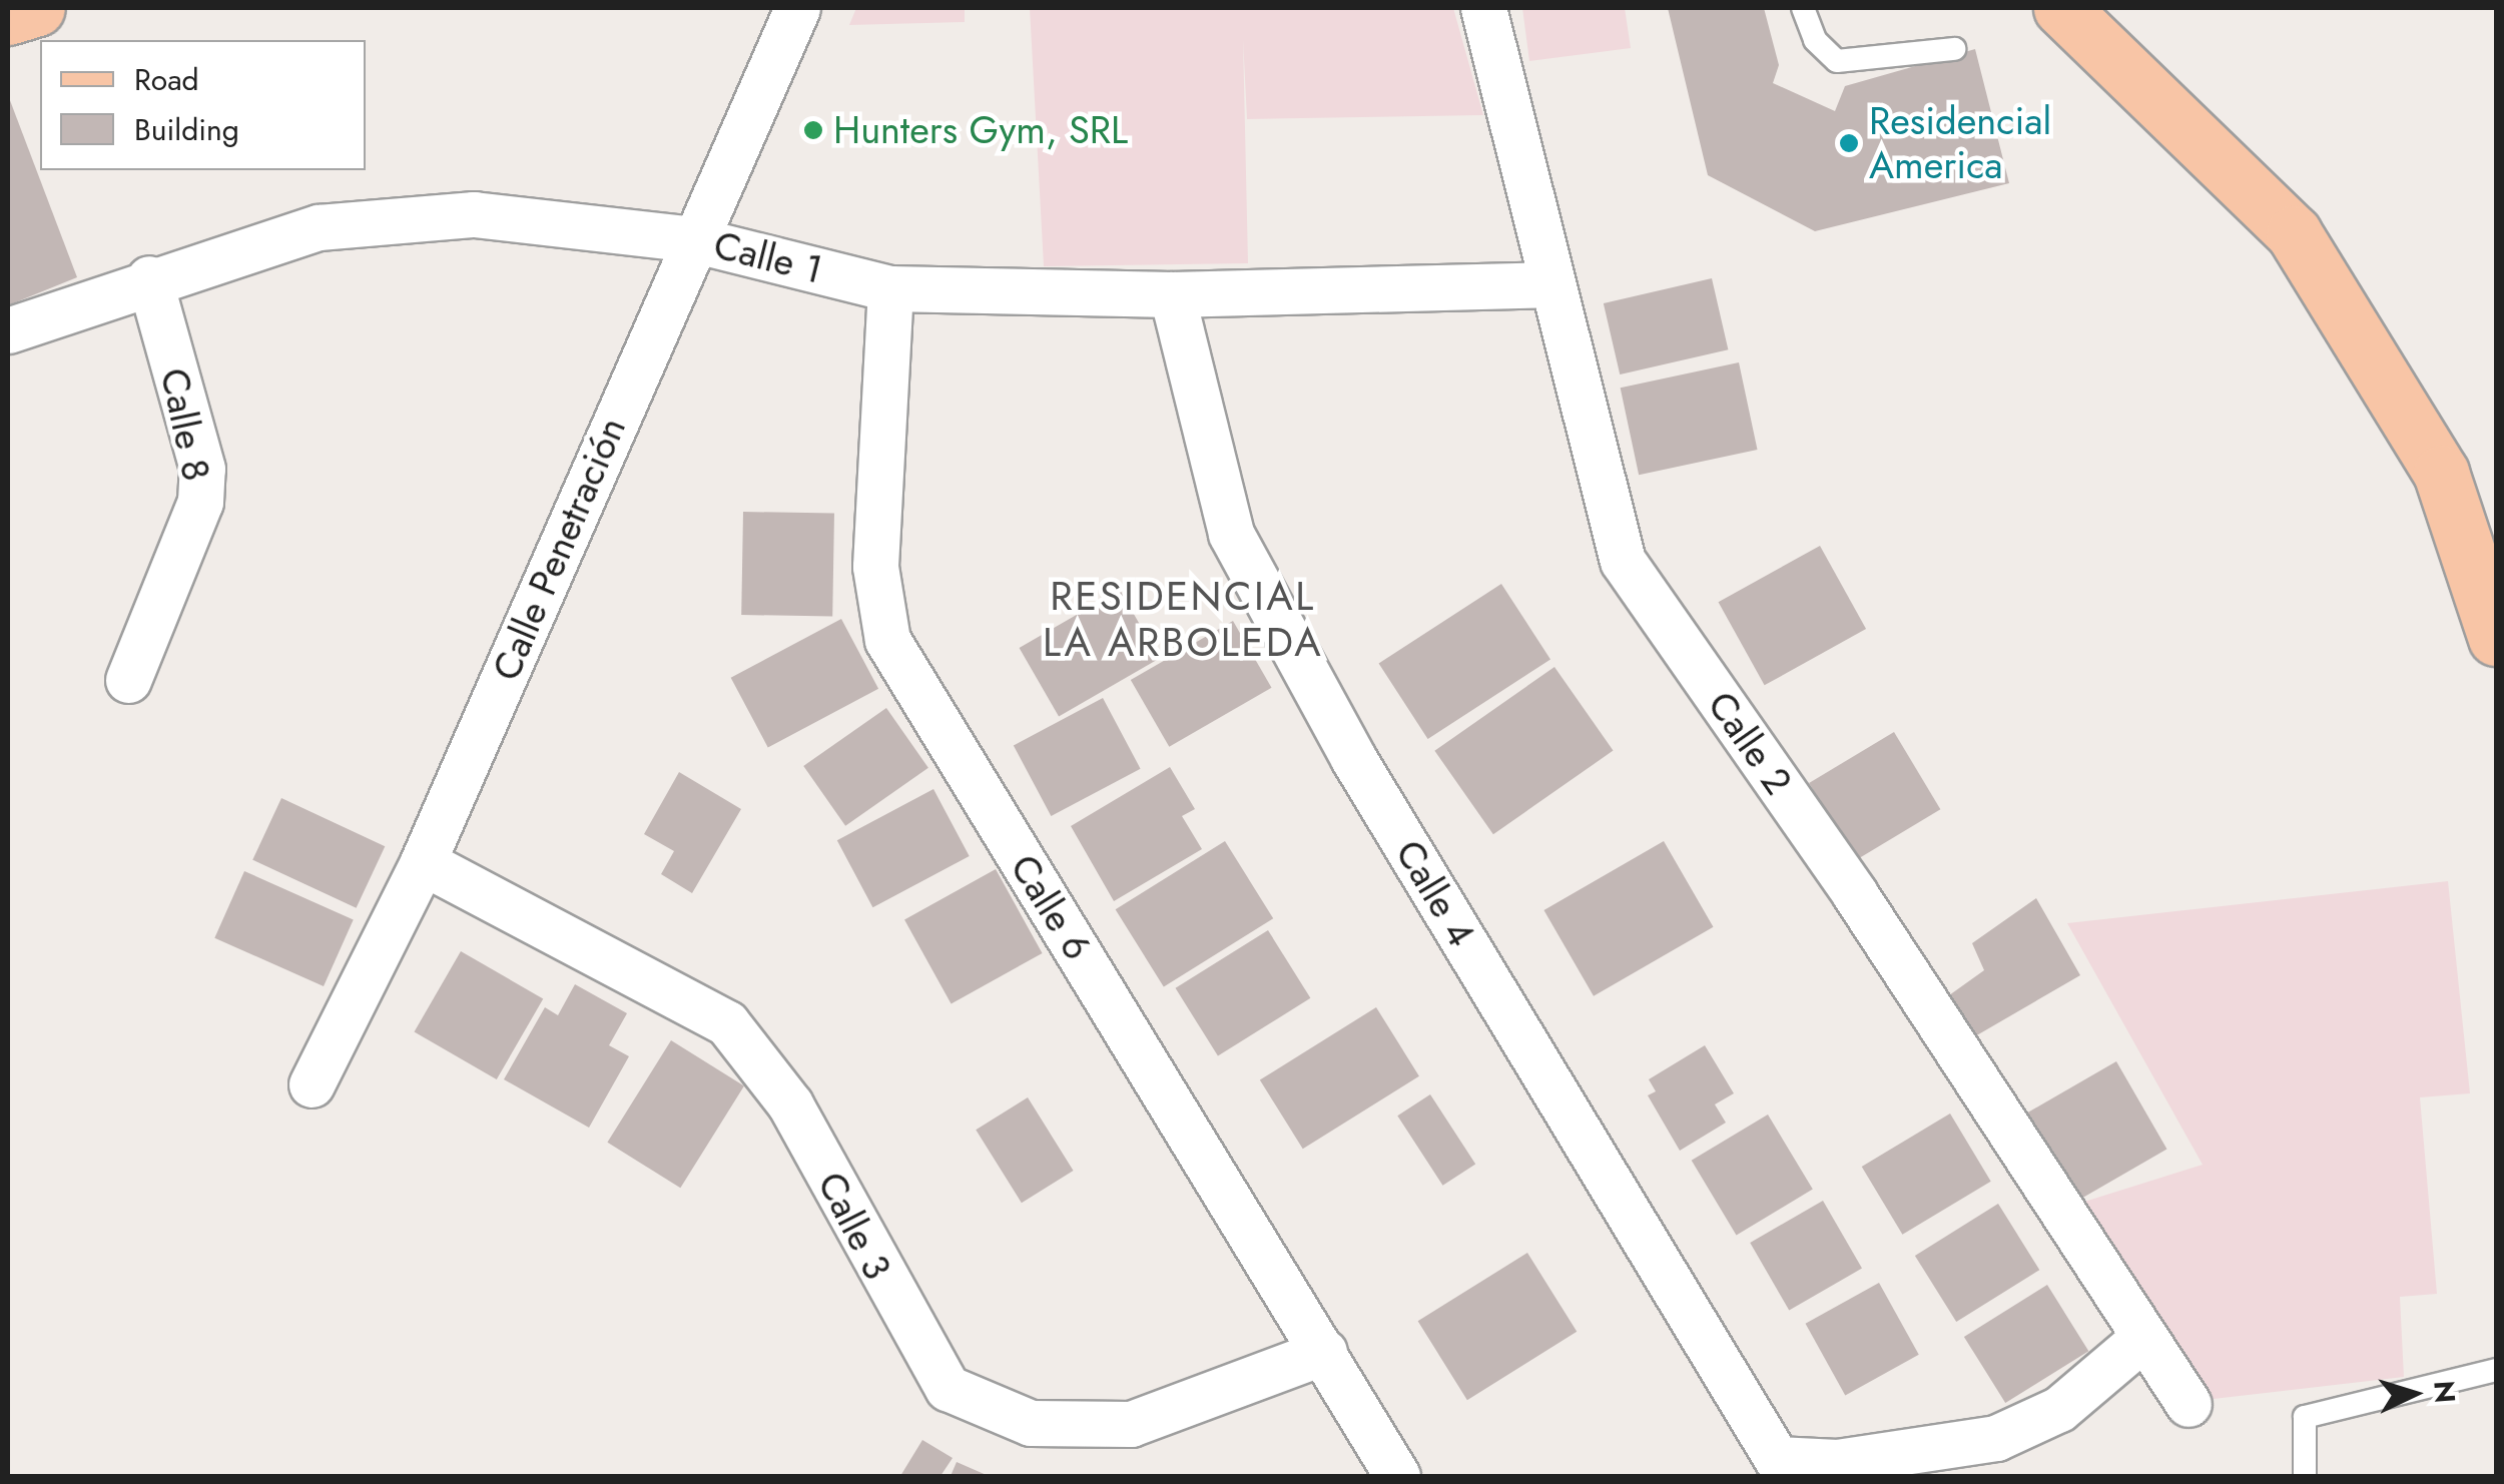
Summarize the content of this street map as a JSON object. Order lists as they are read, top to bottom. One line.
{"streets":{"street":["Calle 1","Calle 8","Calle Penetración","Calle 2","Calle 4","Calle 6","Calle 3"]},"crossings":[["Calle 1","Calle 8"],["Calle 1","Calle Penetración"],["Calle 1","Calle 2"],["Calle 1","Calle 4"],["Calle 1","Calle 6"],["Calle Penetración","Calle 3"],["Calle 2","Calle 4"],["Calle 6","Calle 3"]],"districts":["RESIDENCIAL LA ARBOLEDA"],"places":["Hunters Gym, SRL","Residencial America"],"legend":["Road","Building"],"north":"right"}
